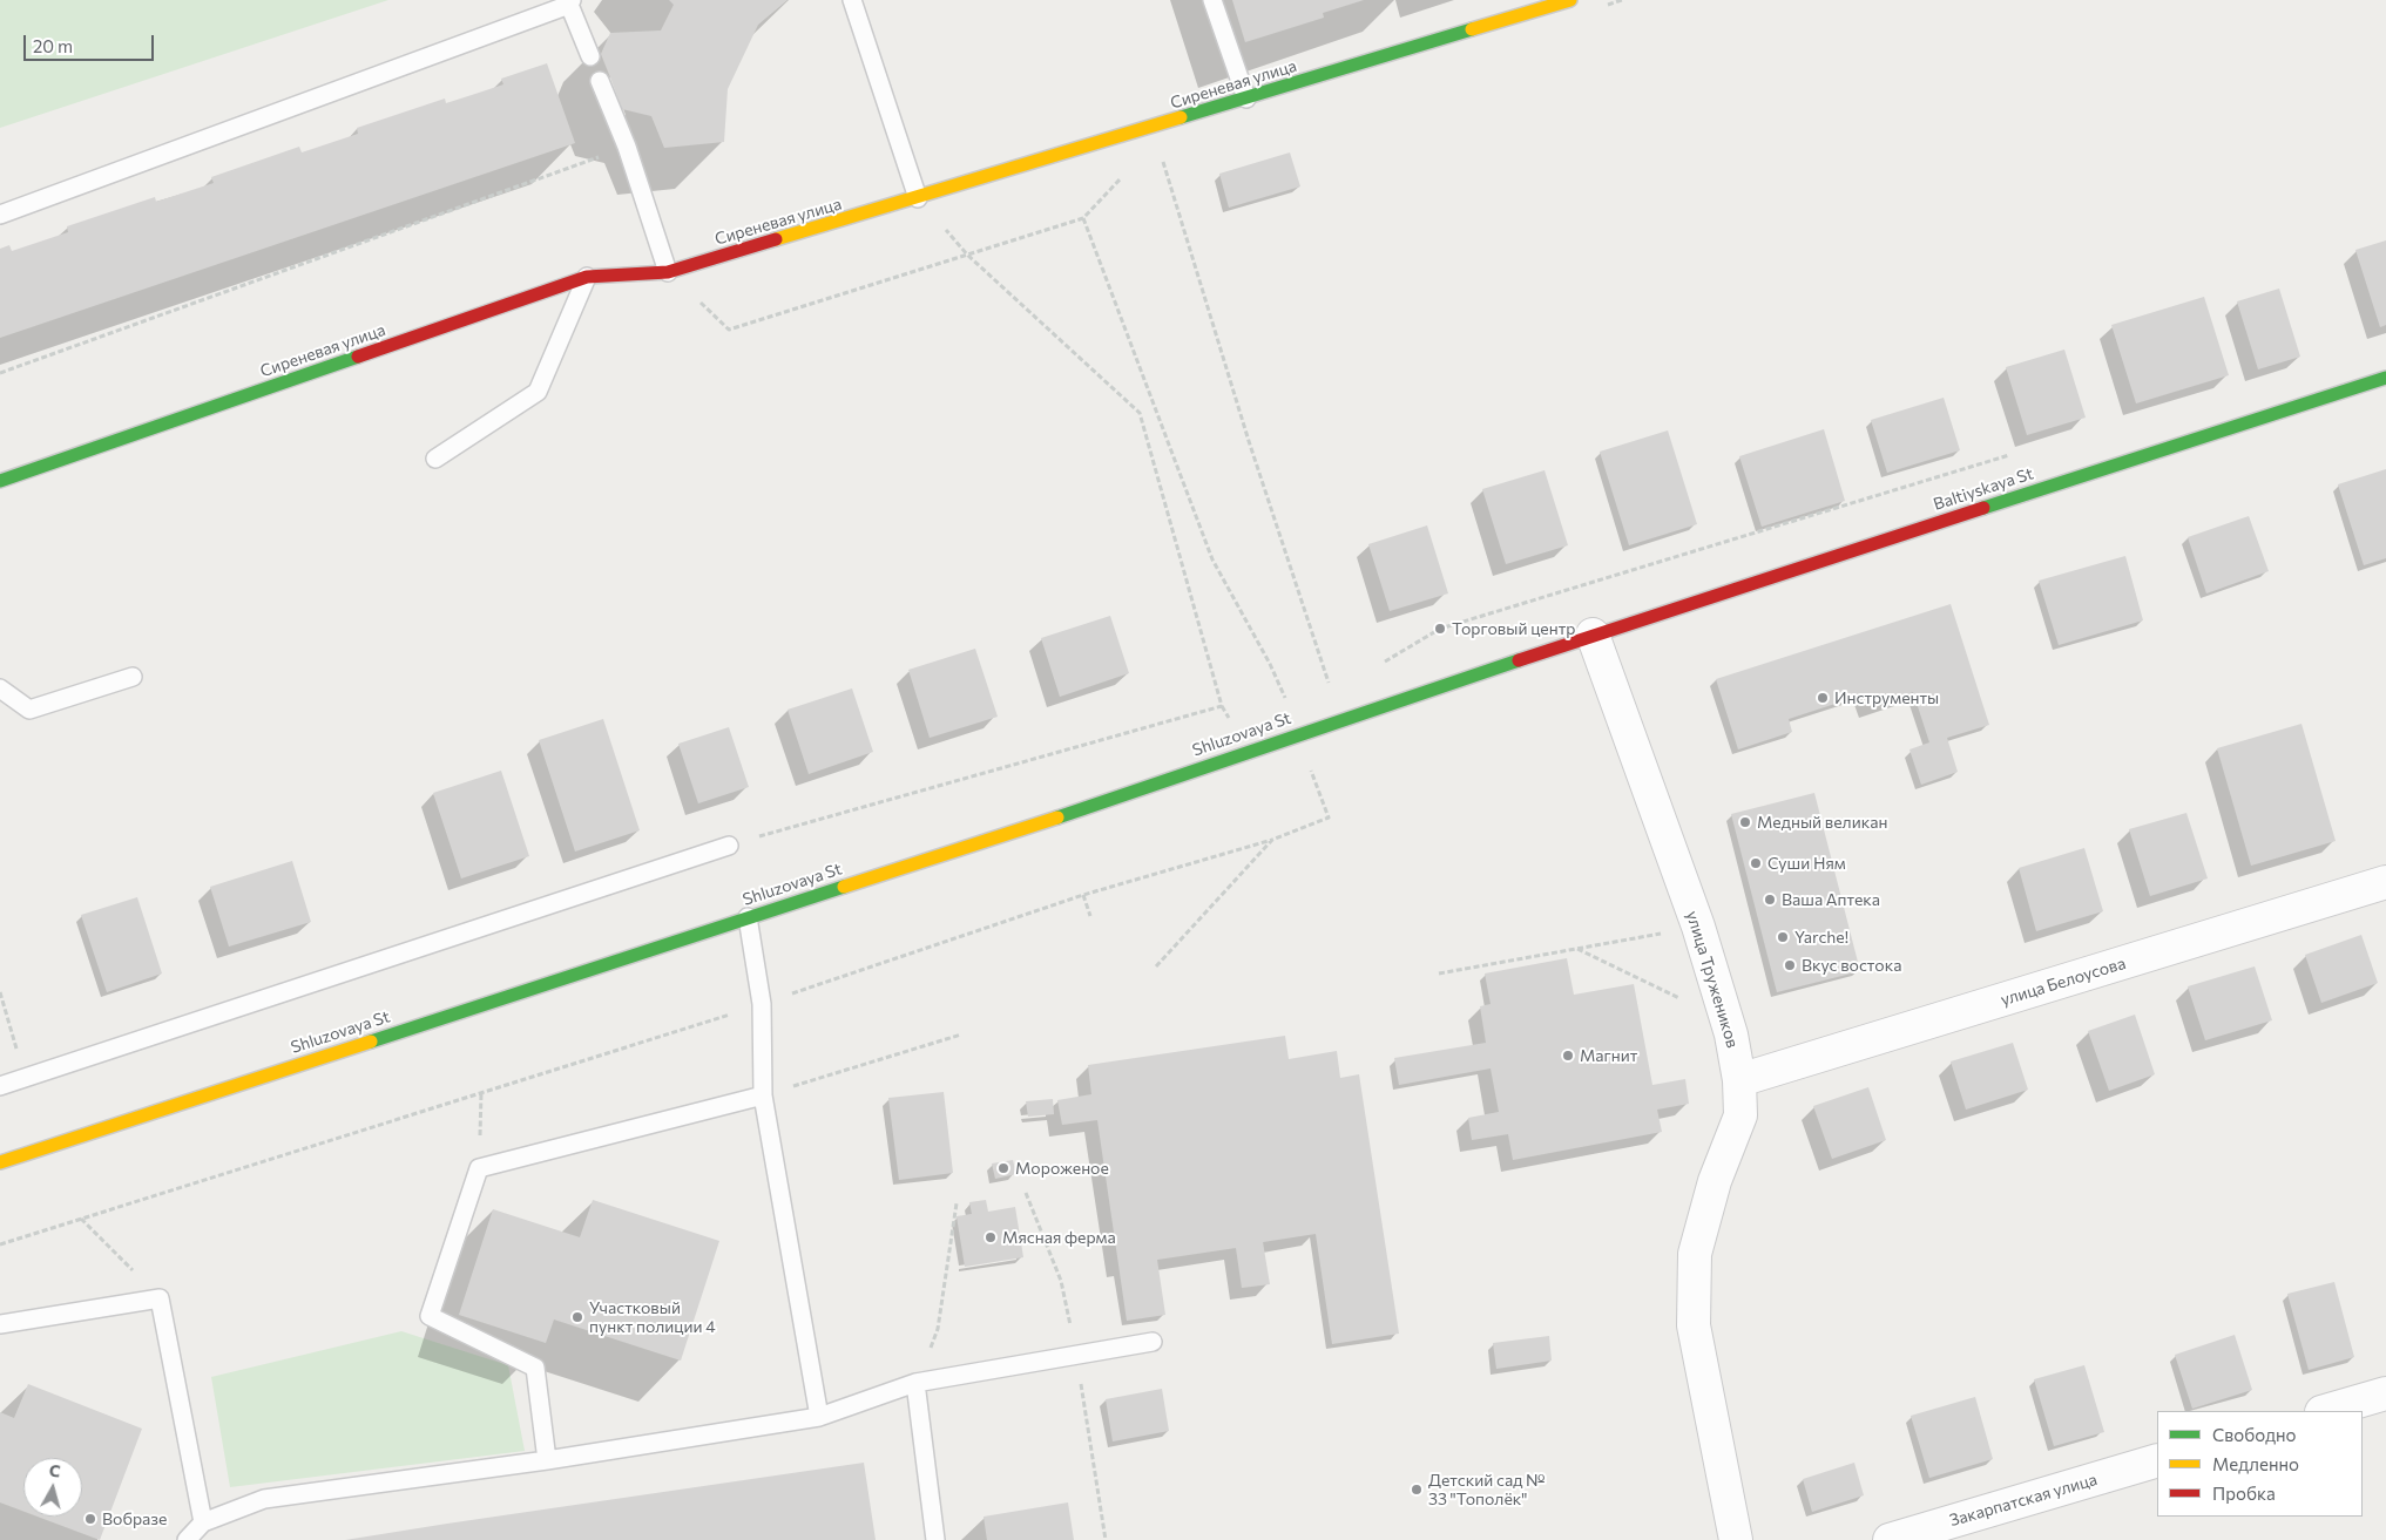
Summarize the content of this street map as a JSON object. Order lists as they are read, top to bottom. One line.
{"streets":{"main road":["Сиреневая улица","Baltiyskaya St","Shluzovaya St"],"street":["улица Тружеников","улица Белоусова","Закарпатская улица"]},"crossings":[["Baltiyskaya St","Shluzovaya St"],["Baltiyskaya St","улица Тружеников"],["Shluzovaya St","улица Тружеников"],["улица Тружеников","улица Белоусова"]],"places":["Торговый центр","Инструменты","Медный великан","Суши Ням","Ваша Аптека","Yarche!","Вкус востока","Магнит","Мороженое","Мясная ферма","Участковый пункт полиции 4","Детский сад № 33 \"Тополёк\"","Вобразе"],"legend":["Свободно","Медленно","Пробка"],"scale_bar":"20 m","north":"top"}
